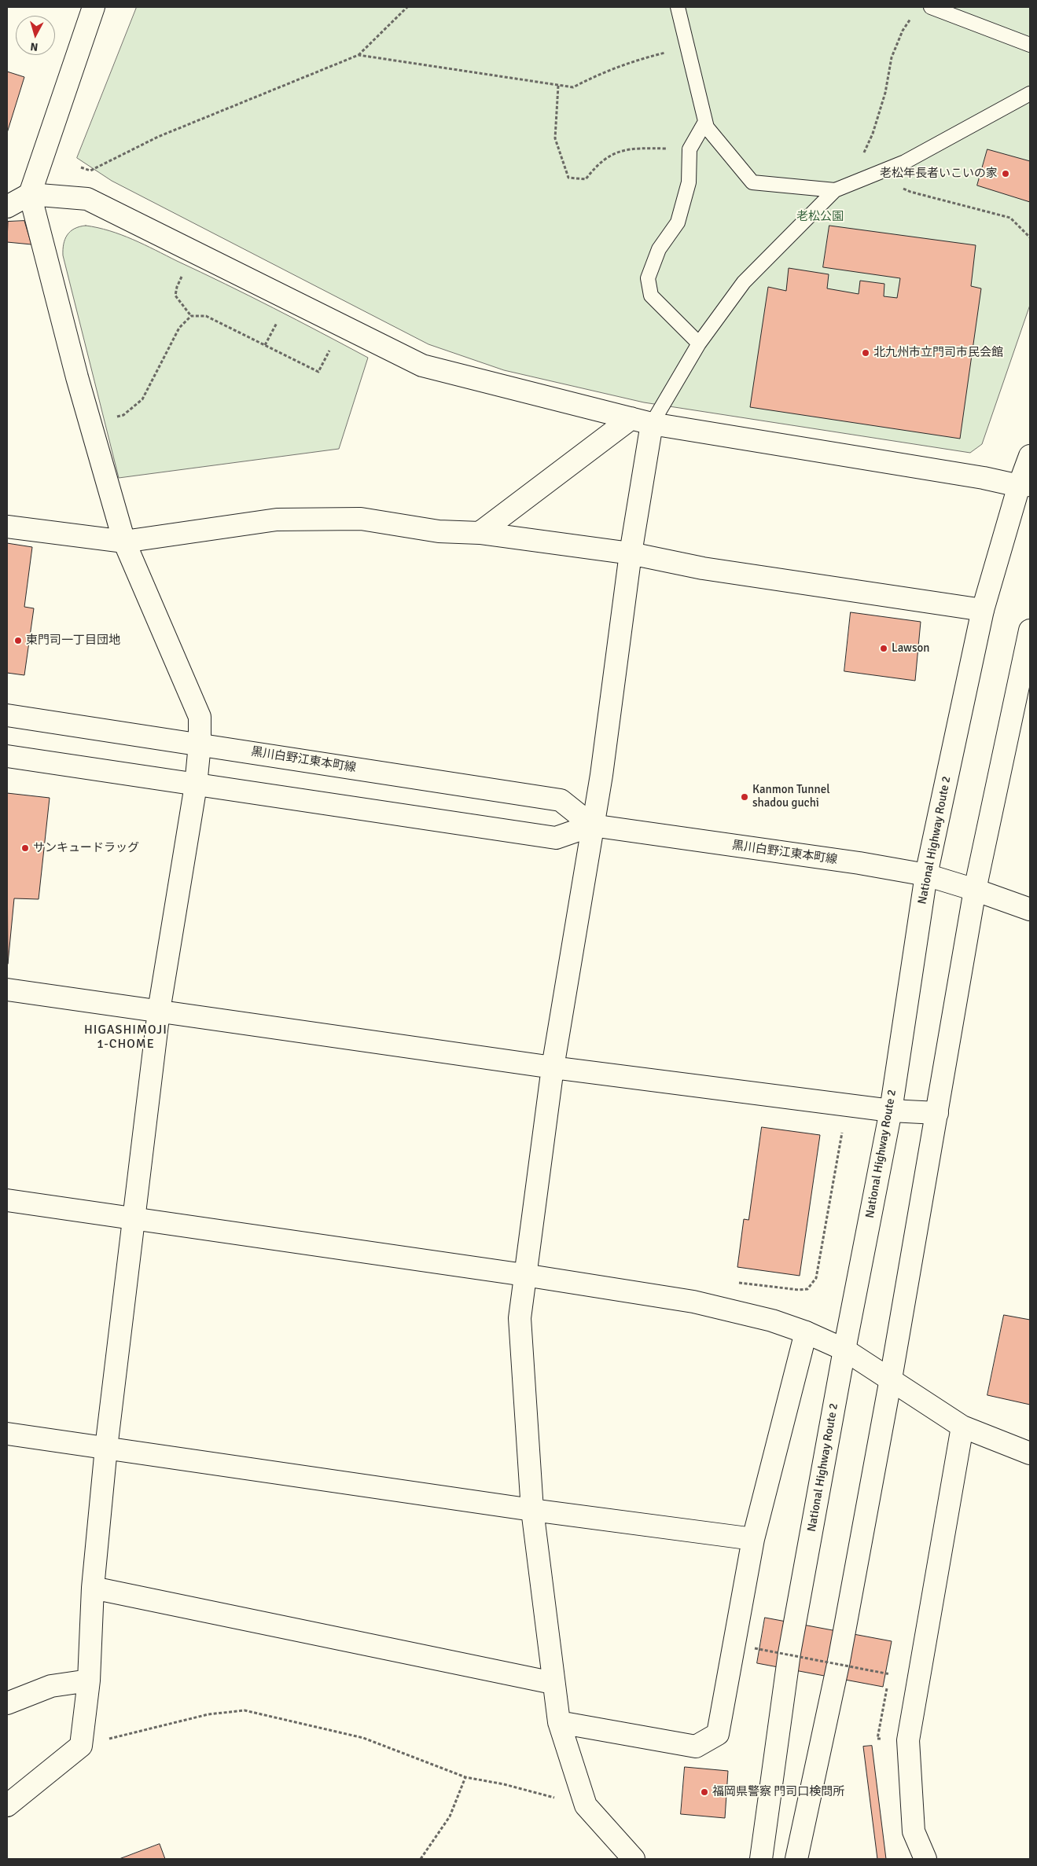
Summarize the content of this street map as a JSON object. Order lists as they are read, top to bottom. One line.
{"streets":{"main road":["黒川白野江東本町線","National Highway Route 2"]},"crossings":[["黒川白野江東本町線","National Highway Route 2"]],"districts":["HIGASHIMOJI 1-CHOME"],"parks":["老松公園"],"places":["老松年長者いこいの家","北九州市立門司市民会館","東門司一丁目団地","Lawson","Kanmon Tunnel shadou guchi","サンキュードラッグ","福岡県警察 門司口検問所"],"north":"bottom"}
